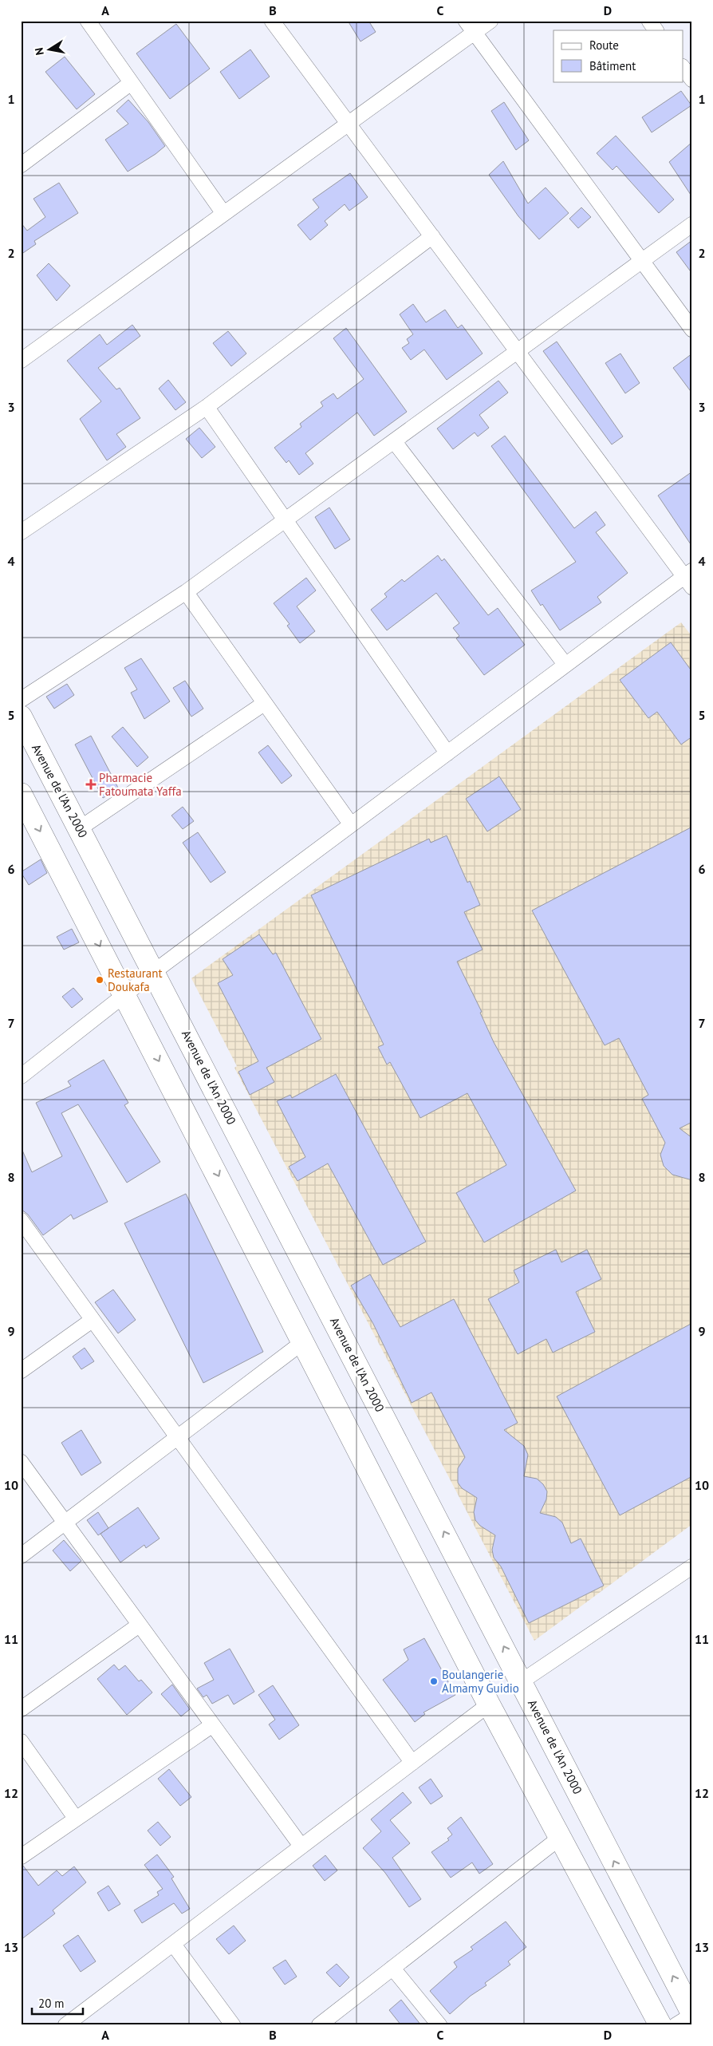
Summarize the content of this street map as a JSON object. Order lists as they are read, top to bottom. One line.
{"streets":{"main road":["Avenue de l'An 2000"]},"places":{"health":["Pharmacie Fatoumata Yaffa"],"other":["Restaurant Doukafa","Boulangerie Almamy Guidio"]},"legend":["Route","Bâtiment"],"scale_bar":"20 m","north":"left","grid":{"columns":["A","B","C","D"],"rows":["1","2","3","4","5","6","7","8","9","10","11","12","13"]}}
